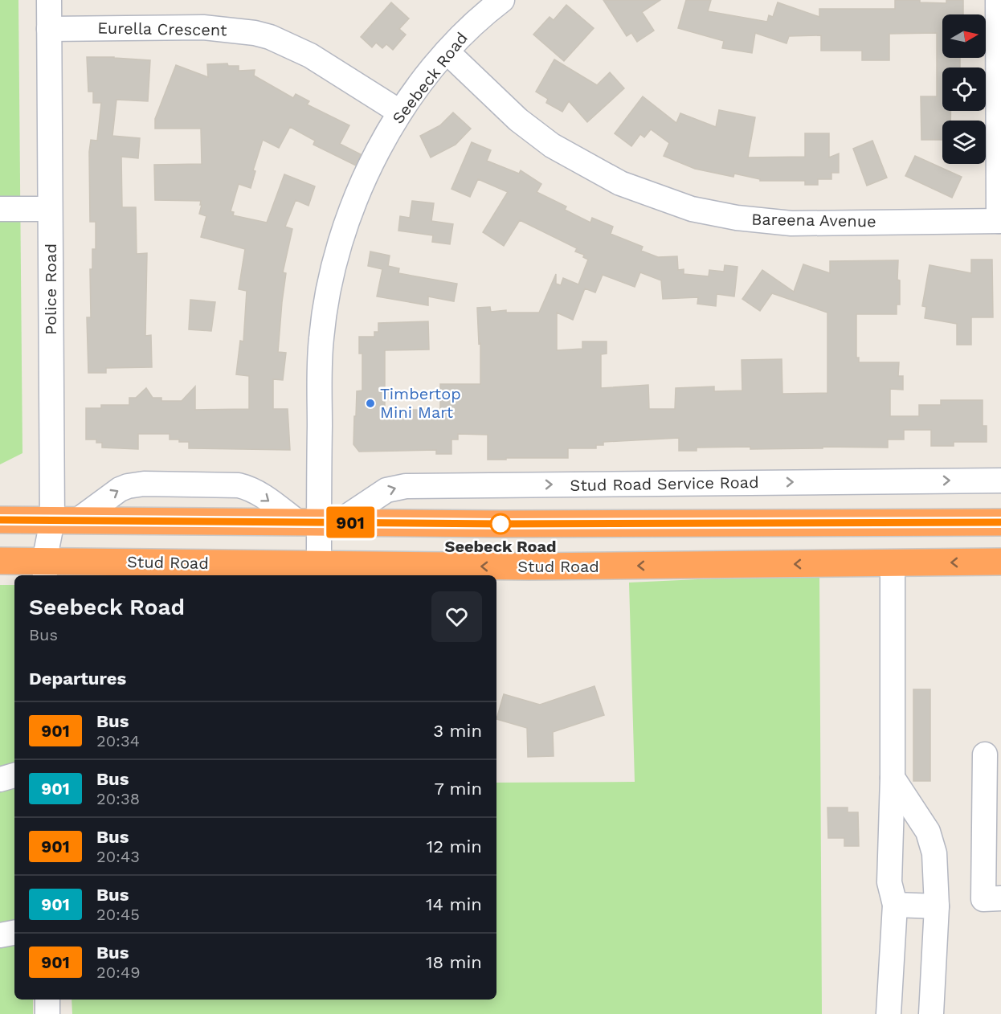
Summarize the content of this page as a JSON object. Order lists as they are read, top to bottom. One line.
{"streets":{"highway":["Stud Road"],"street":["Eurella Crescent","Seebeck Road","Bareena Avenue","Police Road","Stud Road Service Road"]},"crossings":[["Eurella Crescent","Seebeck Road"],["Eurella Crescent","Police Road"],["Seebeck Road","Bareena Avenue"],["Seebeck Road","Stud Road Service Road"],["Seebeck Road","Stud Road"],["Police Road","Stud Road"]],"one_way":["Stud Road Service Road"],"places":["Timbertop Mini Mart","Seebeck Road"],"lines":["bus line 901"],"north":"right","page":{"on_map":"901","heading":[["Seebeck Road","Bus"],"Departures"],"list":[{"mark":"901","name":"Bus","note":"20:34","value":"3 min"},{"mark":"901","name":"Bus","note":"20:38","value":"7 min"},{"mark":"901","name":"Bus","note":"20:43","value":"12 min"},{"mark":"901","name":"Bus","note":"20:45","value":"14 min"},{"mark":"901","name":"Bus","note":"20:49","value":"18 min"}]}}
